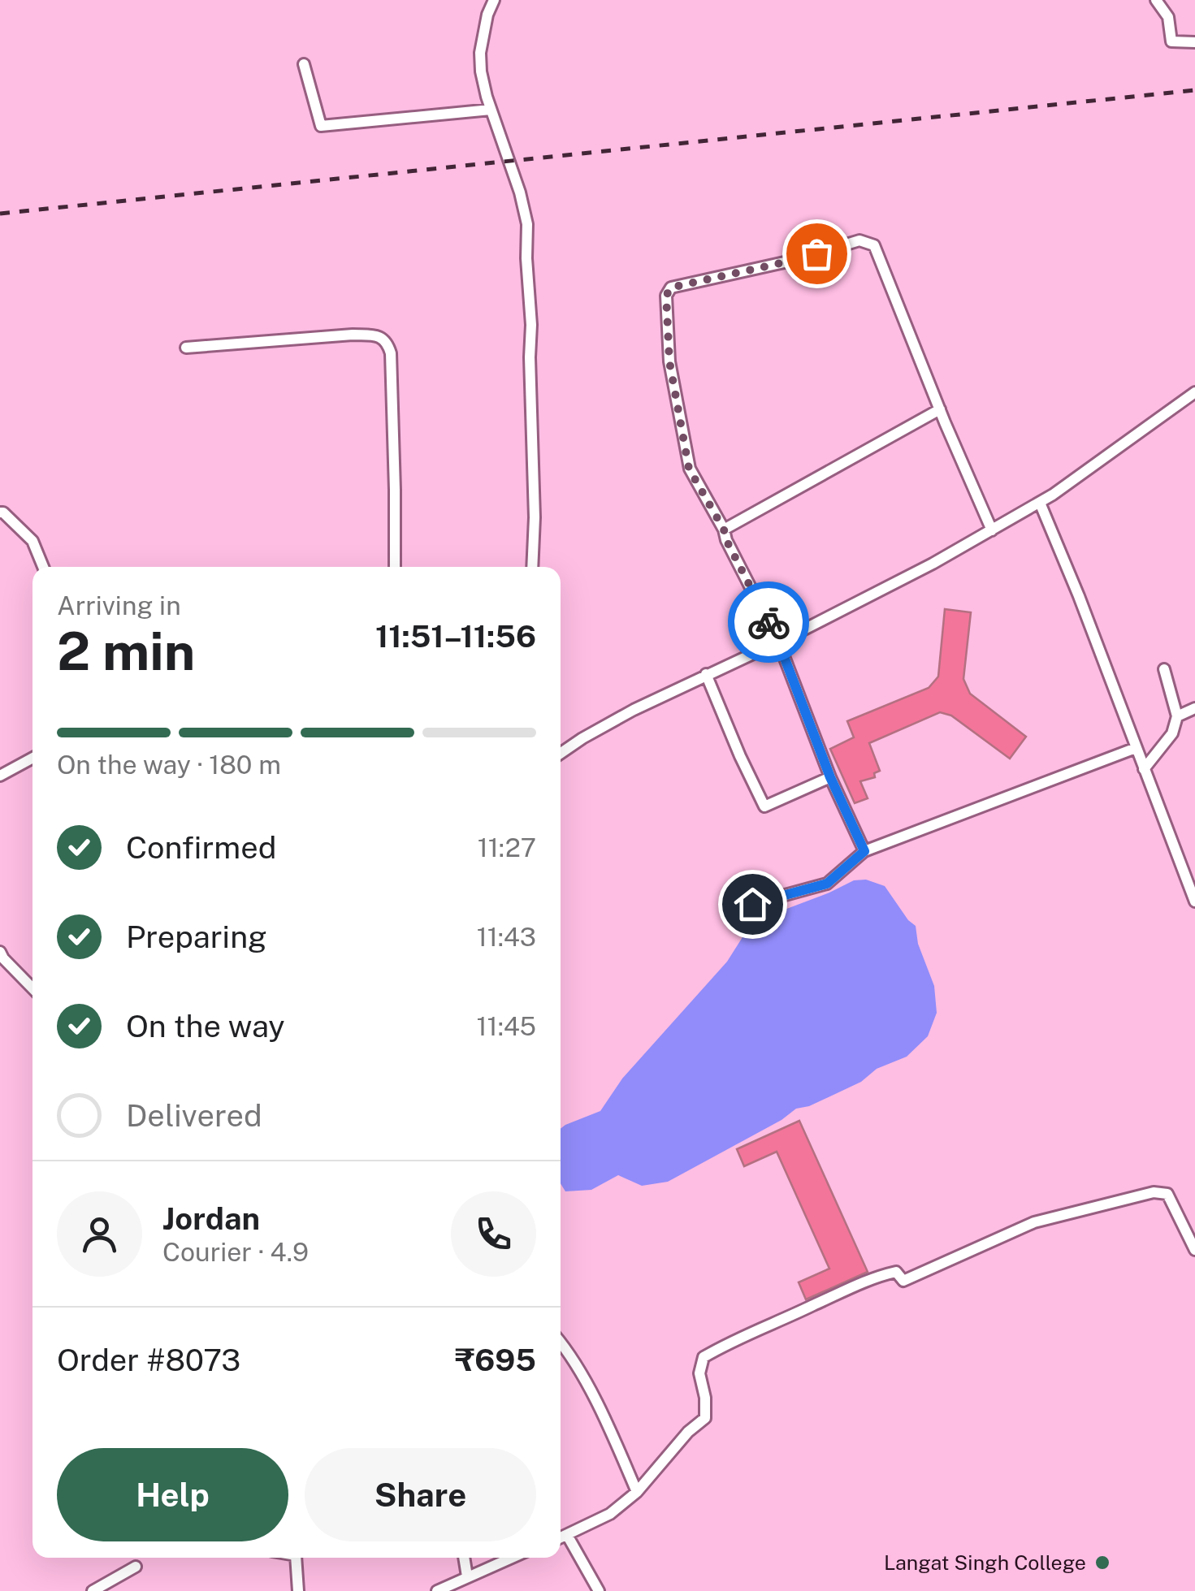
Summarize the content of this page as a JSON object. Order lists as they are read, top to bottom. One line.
{"places":["Langat Singh College"],"page":{"heading":["2 min","Arriving in","11:51–11:56"],"panel":["Jordan","Courier · 4.9","Order #8073","₹695"],"bar":"On the way · 180 m","list":[["Confirmed","11:27"],["Preparing","11:43"],["On the way","11:45"],"Delivered"],"buttons":["Help","Share"]}}
